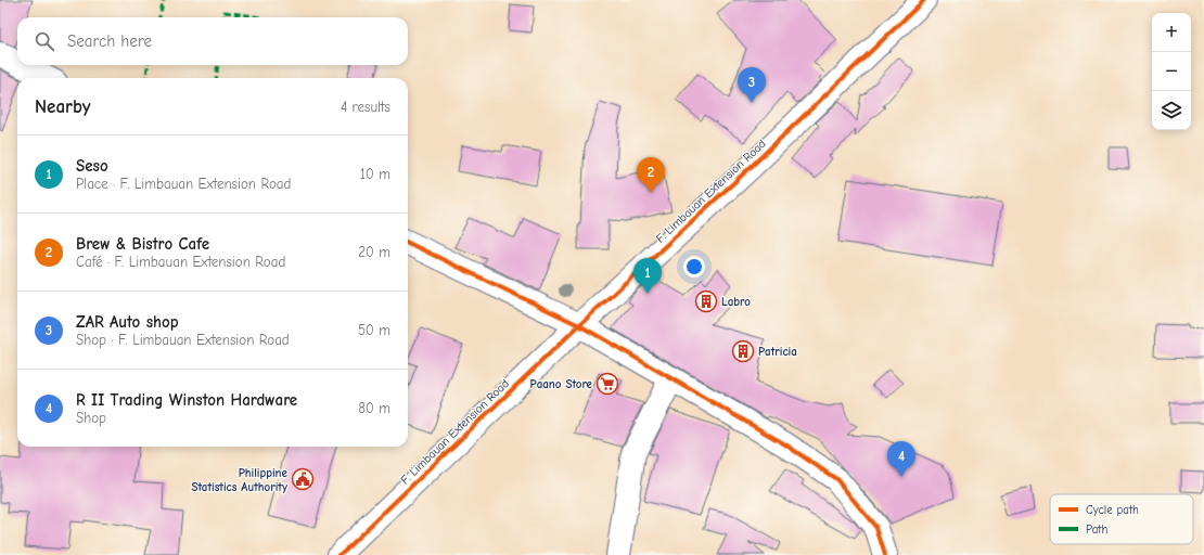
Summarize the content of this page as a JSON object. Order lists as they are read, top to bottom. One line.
{"streets":{"street":["F. Limbauan Extension Road"]},"places":{"building":["Labro","Patricia"],"supermarket":["Paano Store"],"public building":["Philippine Statistics Authority"]},"legend":["Cycle path","Path"],"page":{"map_buttons":["+","−"],"search":"Search here","pins":["3","2","1","4"],"heading":["Nearby","4 results"],"list":[{"mark":"1","name":"Seso","note":"Place · F. Limbauan Extension Road","value":"10 m"},{"mark":"2","name":"Brew & Bistro Cafe","note":"Café · F. Limbauan Extension Road","value":"20 m"},{"mark":"3","name":"ZAR Auto shop","note":"Shop · F. Limbauan Extension Road","value":"50 m"},{"mark":"4","name":"R II Trading Winston Hardware","note":"Shop","value":"80 m"}]}}
